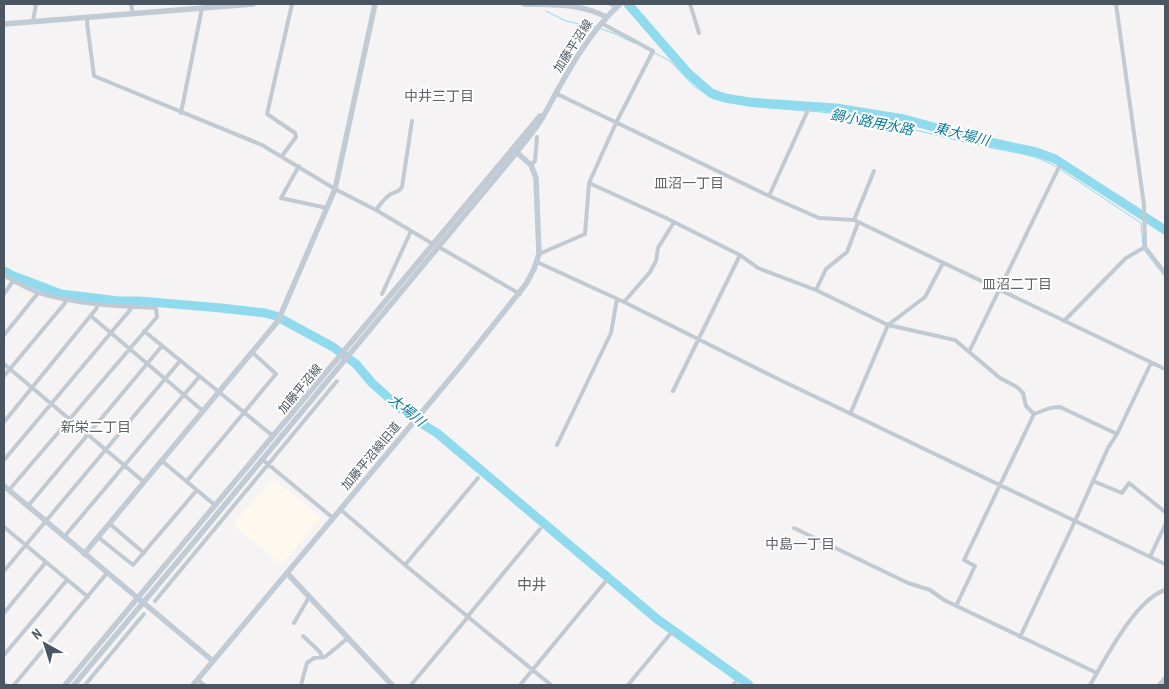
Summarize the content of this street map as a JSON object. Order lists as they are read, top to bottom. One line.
{"streets":{"main road":["加藤平沼線","加藤平沼線旧道"]},"districts":["中井三丁目","皿沼一丁目","皿沼二丁目","新栄二丁目","中島一丁目","中井"],"water":["鍋小路用水路","東大場川","大場川"],"north":"top left"}
